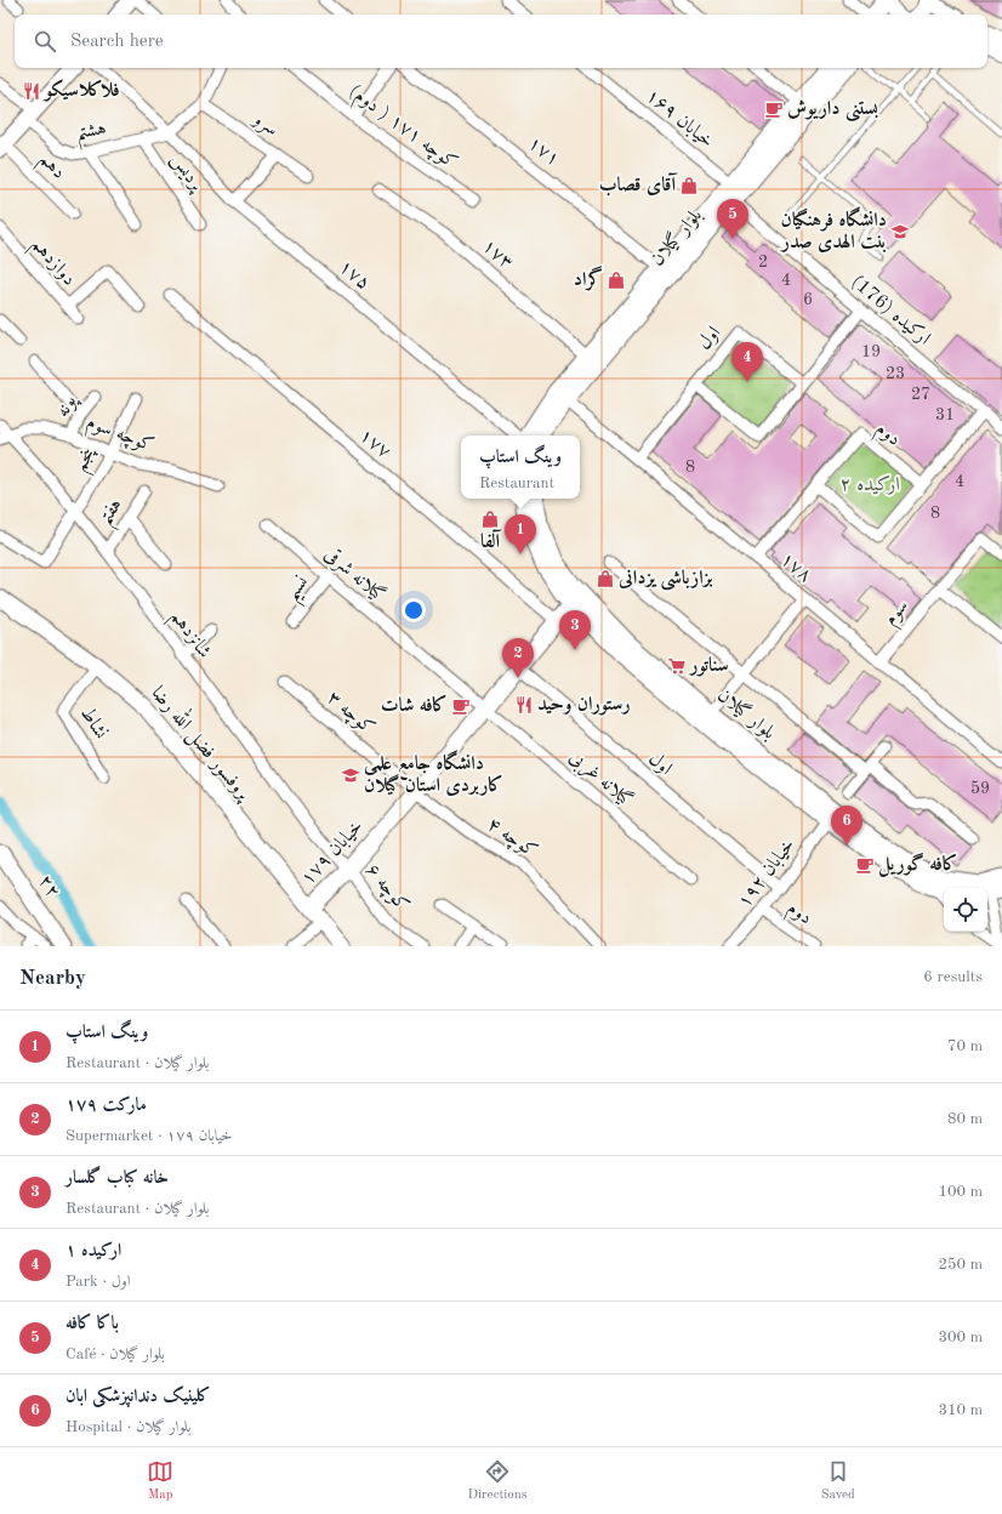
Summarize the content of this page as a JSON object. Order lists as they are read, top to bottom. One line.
{"streets":{"main road":["بلوار گیلان","پروفسور فضل الله رضا","خیابان ۱۷۹","۲۲"],"street":["خیابان ۱۶۹","سرو","کوچه ۱۷۱ ( دوم)","هشتم","۱۷۱","دهم","پردیس","۱۷۳","دوازدهم","۱۷۵","ارکیده (176)","اول","پونه","کوچه سوم","دوم","۱۷۷","پنجم","هفتم","۱۷۸","گیلانه شرقی","نسیم","سوم","شانزدهم","کوچه ۳","نشاط","گیلانه غربی","کوچه ۴","خیابان ۱۹۲","کوچه ۶"]},"crossings":[["خیابان ۱۶۹","بلوار گیلان"],["هشتم","پردیس"],["هشتم","۱۷۵"],["۱۷۱","بلوار گیلان"],["بلوار گیلان","۱۷۳"],["بلوار گیلان","ارکیده (176)"],["بلوار گیلان","۱۷۸"],["بلوار گیلان","خیابان ۱۷۹"],["بلوار گیلان","خیابان ۱۹۲"],["اول","۱۷۸"],["اول","خیابان ۱۷۹"],["اول","خیابان ۱۹۲"],["پونه","کوچه سوم"],["کوچه سوم","پنجم"],["کوچه سوم","شانزدهم"],["دوم","۱۷۸"],["دوم","خیابان ۱۹۲"],["۱۷۷","خیابان ۱۷۹"],["پنجم","شانزدهم"],["هفتم","شانزدهم"],["۱۷۸","سوم"],["گیلانه شرقی","نسیم"],["گیلانه شرقی","گیلانه غربی"],["گیلانه شرقی","خیابان ۱۷۹"],["شانزدهم","خیابان ۱۷۹"],["شانزدهم","کوچه ۶"],["کوچه ۳","کوچه ۴"],["کوچه ۳","خیابان ۱۷۹"],["نشاط","پروفسور فضل الله رضا"],["پروفسور فضل الله رضا","خیابان ۱۷۹"],["گیلانه غربی","خیابان ۱۷۹"],["کوچه ۴","خیابان ۱۷۹"],["خیابان ۱۷۹","کوچه ۶"]],"parks":["ارکیده ۲"],"places":{"restaurant":["فلاکلاسیکو","رستوران وحید"],"cafe":["بستنی داریوش","کافه شات","کافه گوریل"],"shop":["آقای قصاب","گراد","آلفا","بزازباشی یزدانی"],"school or university":["دانشگاه فرهنگیان بنت الهدی صدر","دانشگاه جامع علمی کاربردی استان گیلان"],"supermarket":["سناتور"]},"house_numbers":["2","4","6","19","23","27","31","8","4","8","59"],"page":{"search":"Search here","pins":["5","4","1","3","2","6"],"popup":["وینگ استاپ","Restaurant"],"heading":["Nearby","6 results"],"list":[{"mark":"1","name":"وینگ استاپ","note":"Restaurant · بلوار گیلان","value":"70 m"},{"mark":"2","name":"۱۷۹ مارکت","note":"Supermarket · خیابان ۱۷۹","value":"80 m"},{"mark":"3","name":"خانه کباب گلسار","note":"Restaurant · بلوار گیلان","value":"100 m"},{"mark":"4","name":"ارکیده ۱","note":"Park · اول","value":"250 m"},{"mark":"5","name":"باکا کافه","note":"Café · بلوار گیلان","value":"300 m"},{"mark":"6","name":"کلینیک دندانپزشکی ابان","note":"Hospital · بلوار گیلان","value":"310 m"}],"nav":["Map","Directions","Saved"]}}
